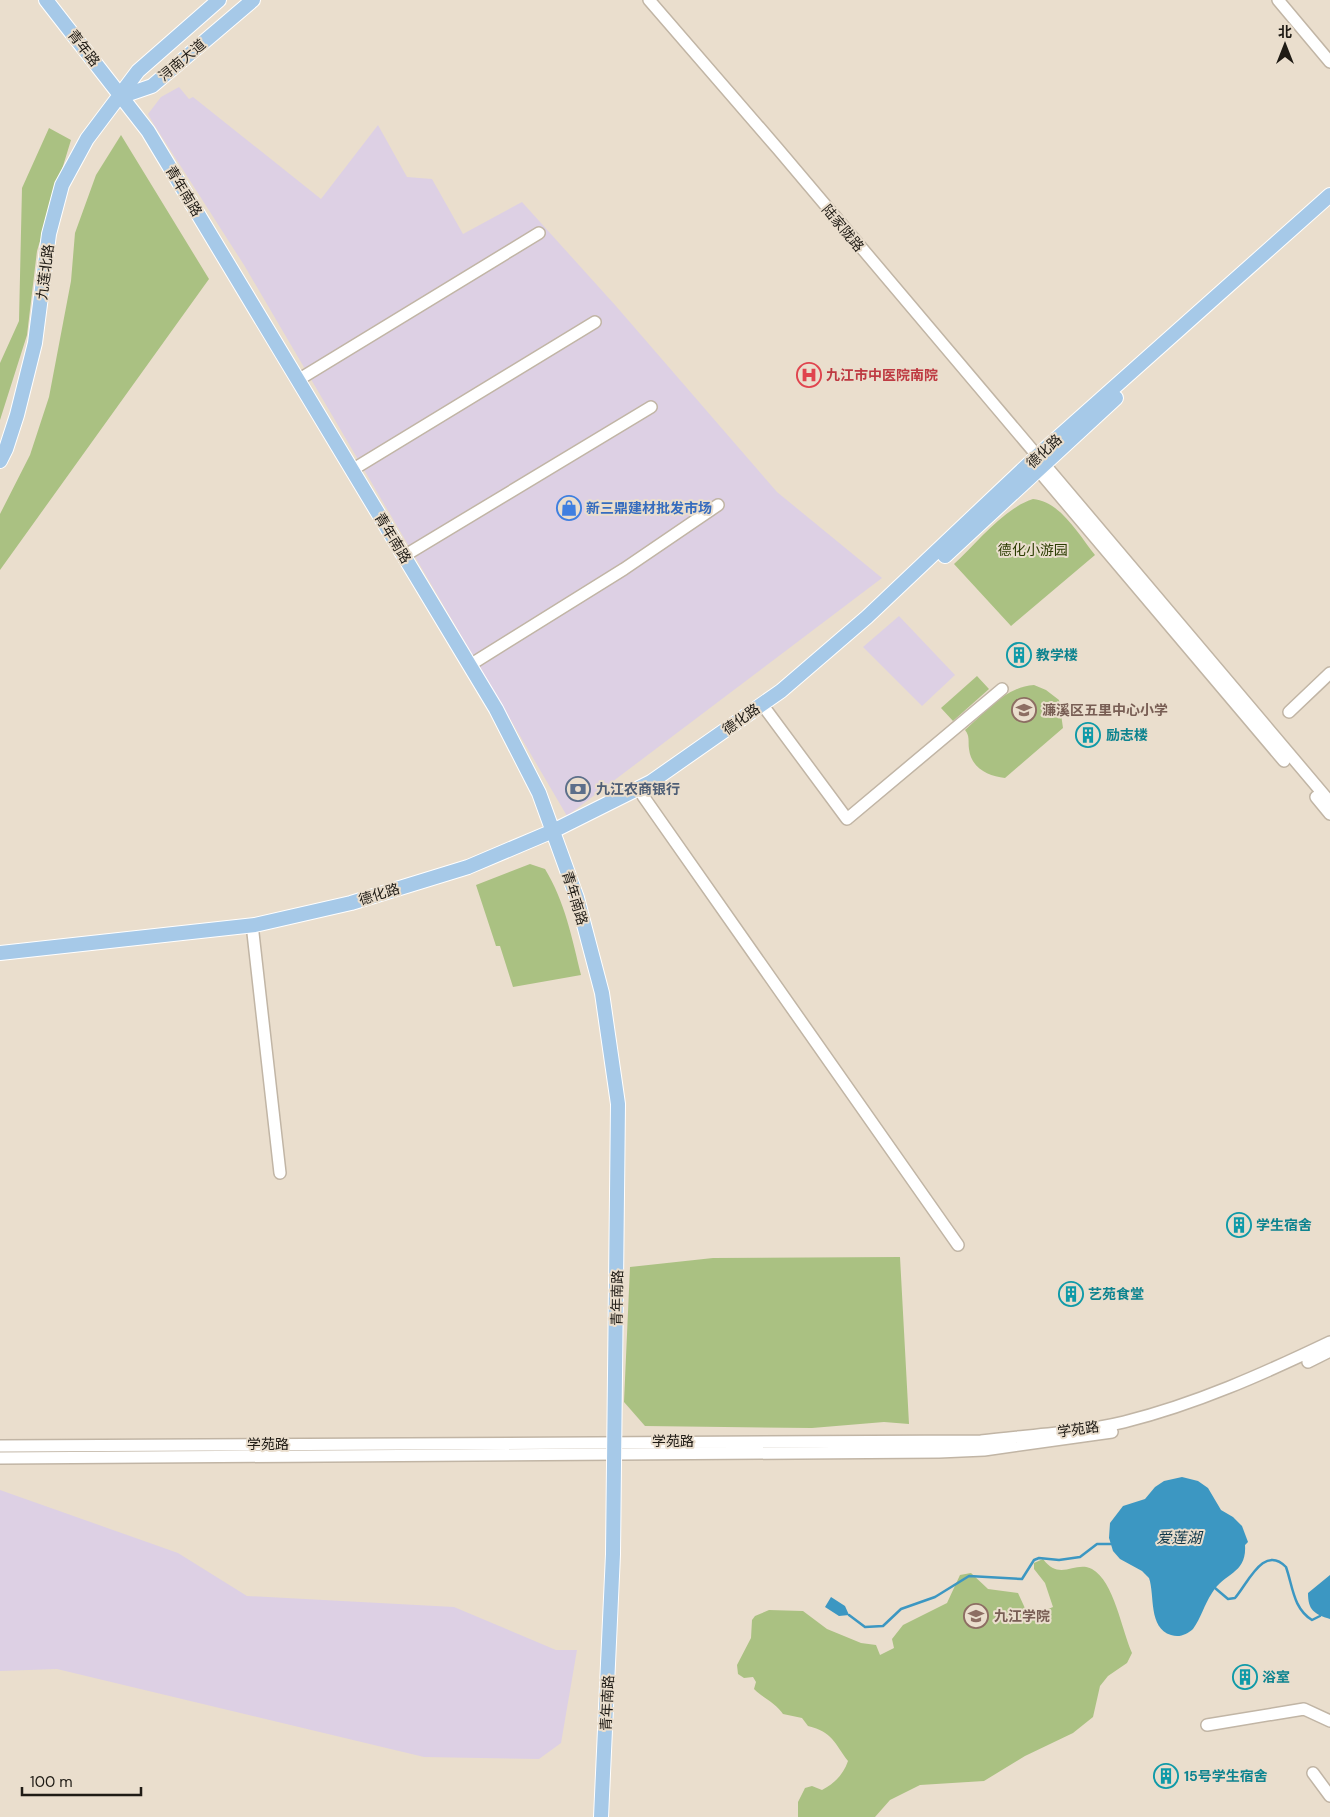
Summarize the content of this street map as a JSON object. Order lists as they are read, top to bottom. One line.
{"streets":{"main road":["青年路","浔南大道","青年南路","九莲北路","德化路"],"street":["陆家陇路","学苑路"]},"crossings":[["青年路","浔南大道"],["青年路","青年南路"],["青年路","九莲北路"],["浔南大道","青年南路"],["浔南大道","九莲北路"],["青年南路","九莲北路"],["青年南路","德化路"],["青年南路","学苑路"],["陆家陇路","德化路"]],"water":["爱莲湖"],"parks":["德化小游园"],"places":{"hospital":["九江市中医院南院"],"shop":["新三鼎建材批发市场"],"building":["教学楼","励志楼","学生宿舍","艺苑食堂","浴室","15号学生宿舍"],"school or university":["濂溪区五里中心小学","九江学院"],"bank":["九江农商银行"]},"scale_bar":"100 m","north":"top"}
